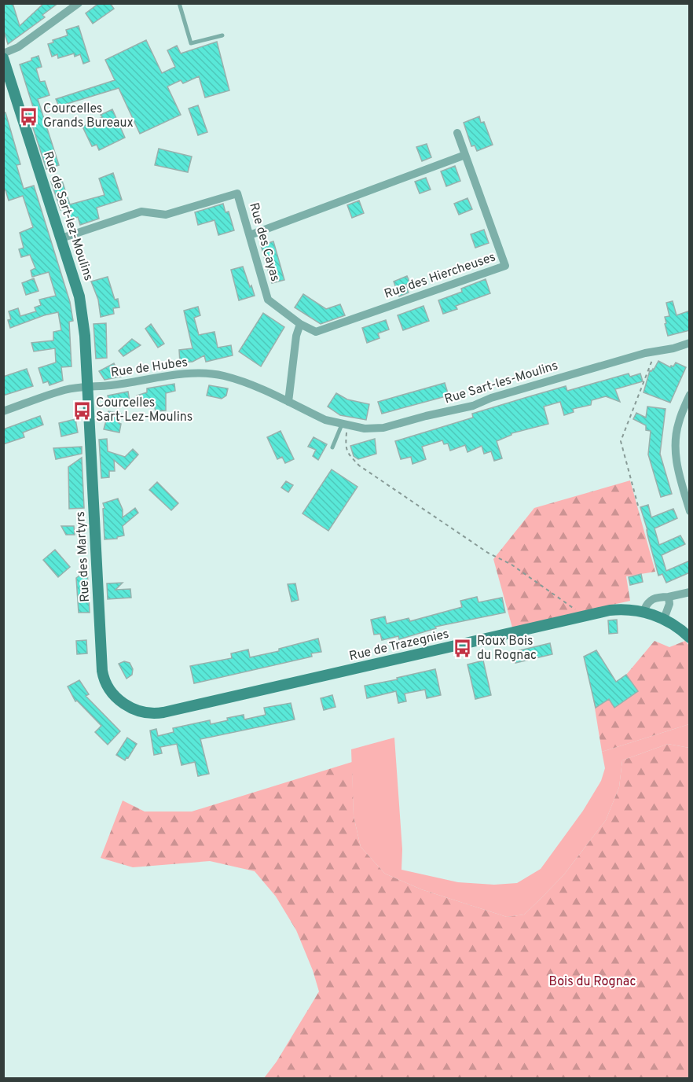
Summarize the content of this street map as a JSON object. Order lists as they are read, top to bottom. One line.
{"streets":{"main road":["Rue de Sart-lez-Moulins","Rue des Martyrs","Rue de Trazegnies"],"street":["Rue des Cayas","Rue des Hiercheuses","Rue de Hubes","Rue Sart-les-Moulins"]},"crossings":[["Rue de Sart-lez-Moulins","Rue des Cayas"],["Rue de Sart-lez-Moulins","Rue de Hubes"],["Rue de Sart-lez-Moulins","Rue des Martyrs"],["Rue des Cayas","Rue des Hiercheuses"],["Rue de Hubes","Rue Sart-les-Moulins"],["Rue de Hubes","Rue des Martyrs"],["Rue des Martyrs","Rue de Trazegnies"]],"parks":["Bois du Rognac"],"places":{"bus stop":["Courcelles Grands Bureaux","Courcelles Sart-Lez-Moulins","Roux Bois du Rognac"]}}
